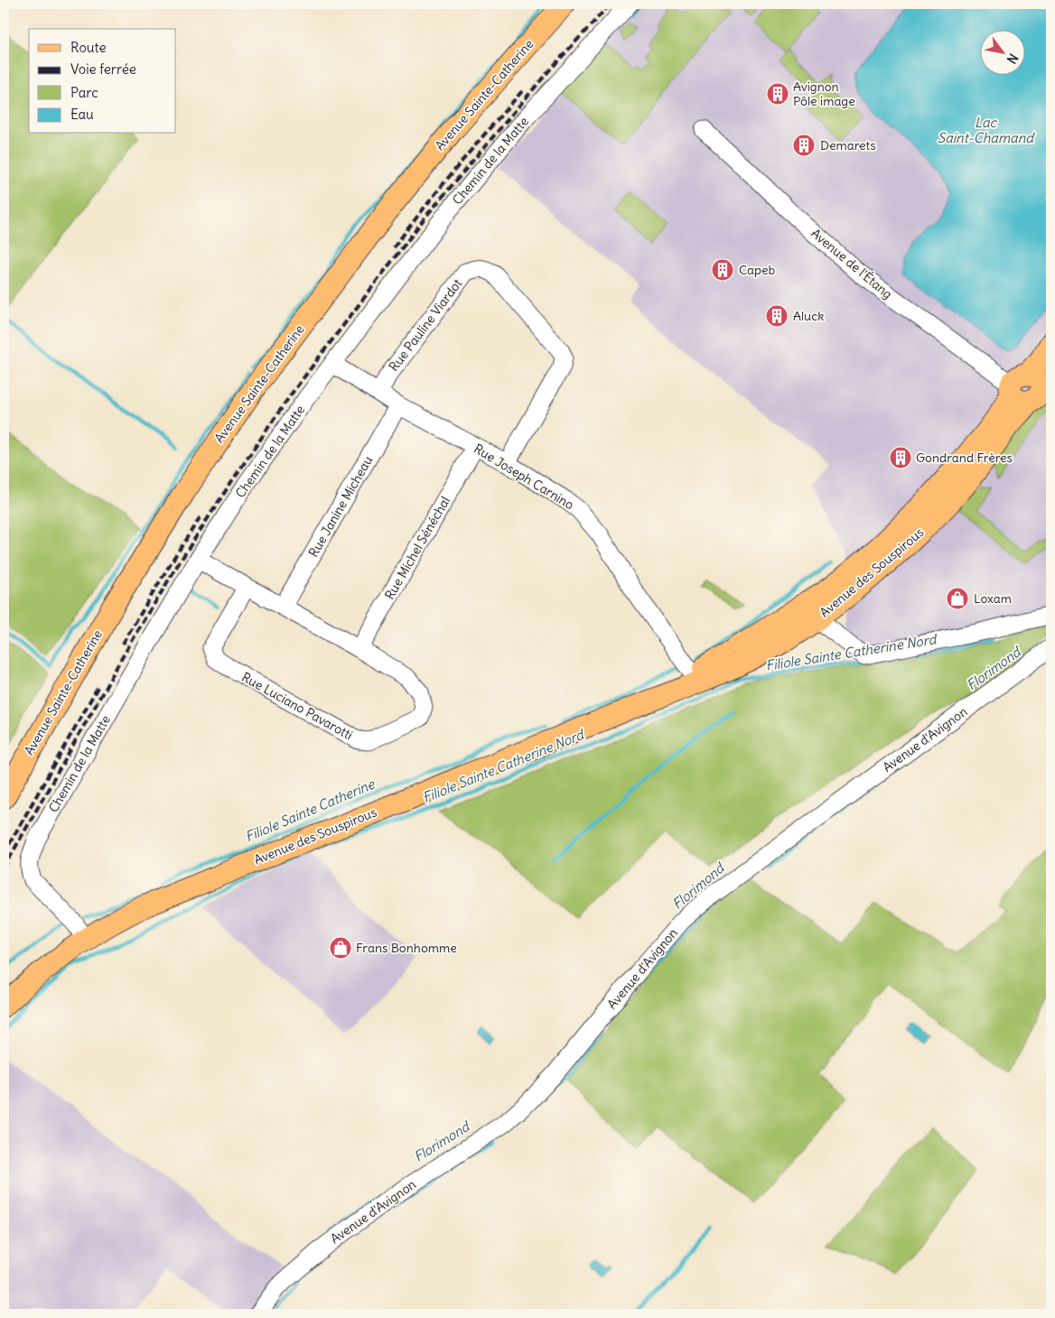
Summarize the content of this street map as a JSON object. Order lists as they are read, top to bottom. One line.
{"streets":{"main road":["Avenue Sainte-Catherine","Avenue des Souspirous"],"street":["Chemin de la Matte","Avenue de l'Étang","Rue Pauline Viardot","Rue Joseph Carnino","Rue Janine Micheau","Rue Michel Sénéchal","Rue Luciano Pavarotti","Avenue d'Avignon"]},"crossings":[["Chemin de la Matte","Rue Joseph Carnino"],["Chemin de la Matte","Avenue des Souspirous"],["Chemin de la Matte","Rue Luciano Pavarotti"],["Avenue de l'Étang","Avenue des Souspirous"],["Rue Pauline Viardot","Rue Joseph Carnino"],["Rue Joseph Carnino","Rue Janine Micheau"],["Rue Joseph Carnino","Rue Michel Sénéchal"],["Rue Joseph Carnino","Avenue des Souspirous"],["Rue Janine Micheau","Rue Luciano Pavarotti"],["Rue Michel Sénéchal","Rue Luciano Pavarotti"]],"water":["Lac Saint-Chamand","Filiole Sainte Catherine Nord","Florimond","Filiole Sainte Catherine"],"places":{"building":["Avignon Pôle image","Demarets","Capeb","Aluck","Gondrand Frères"],"shop":["Loxam","Frans Bonhomme"]},"legend":["Route","Voie ferrée","Parc","Eau"],"north":"bottom right"}
